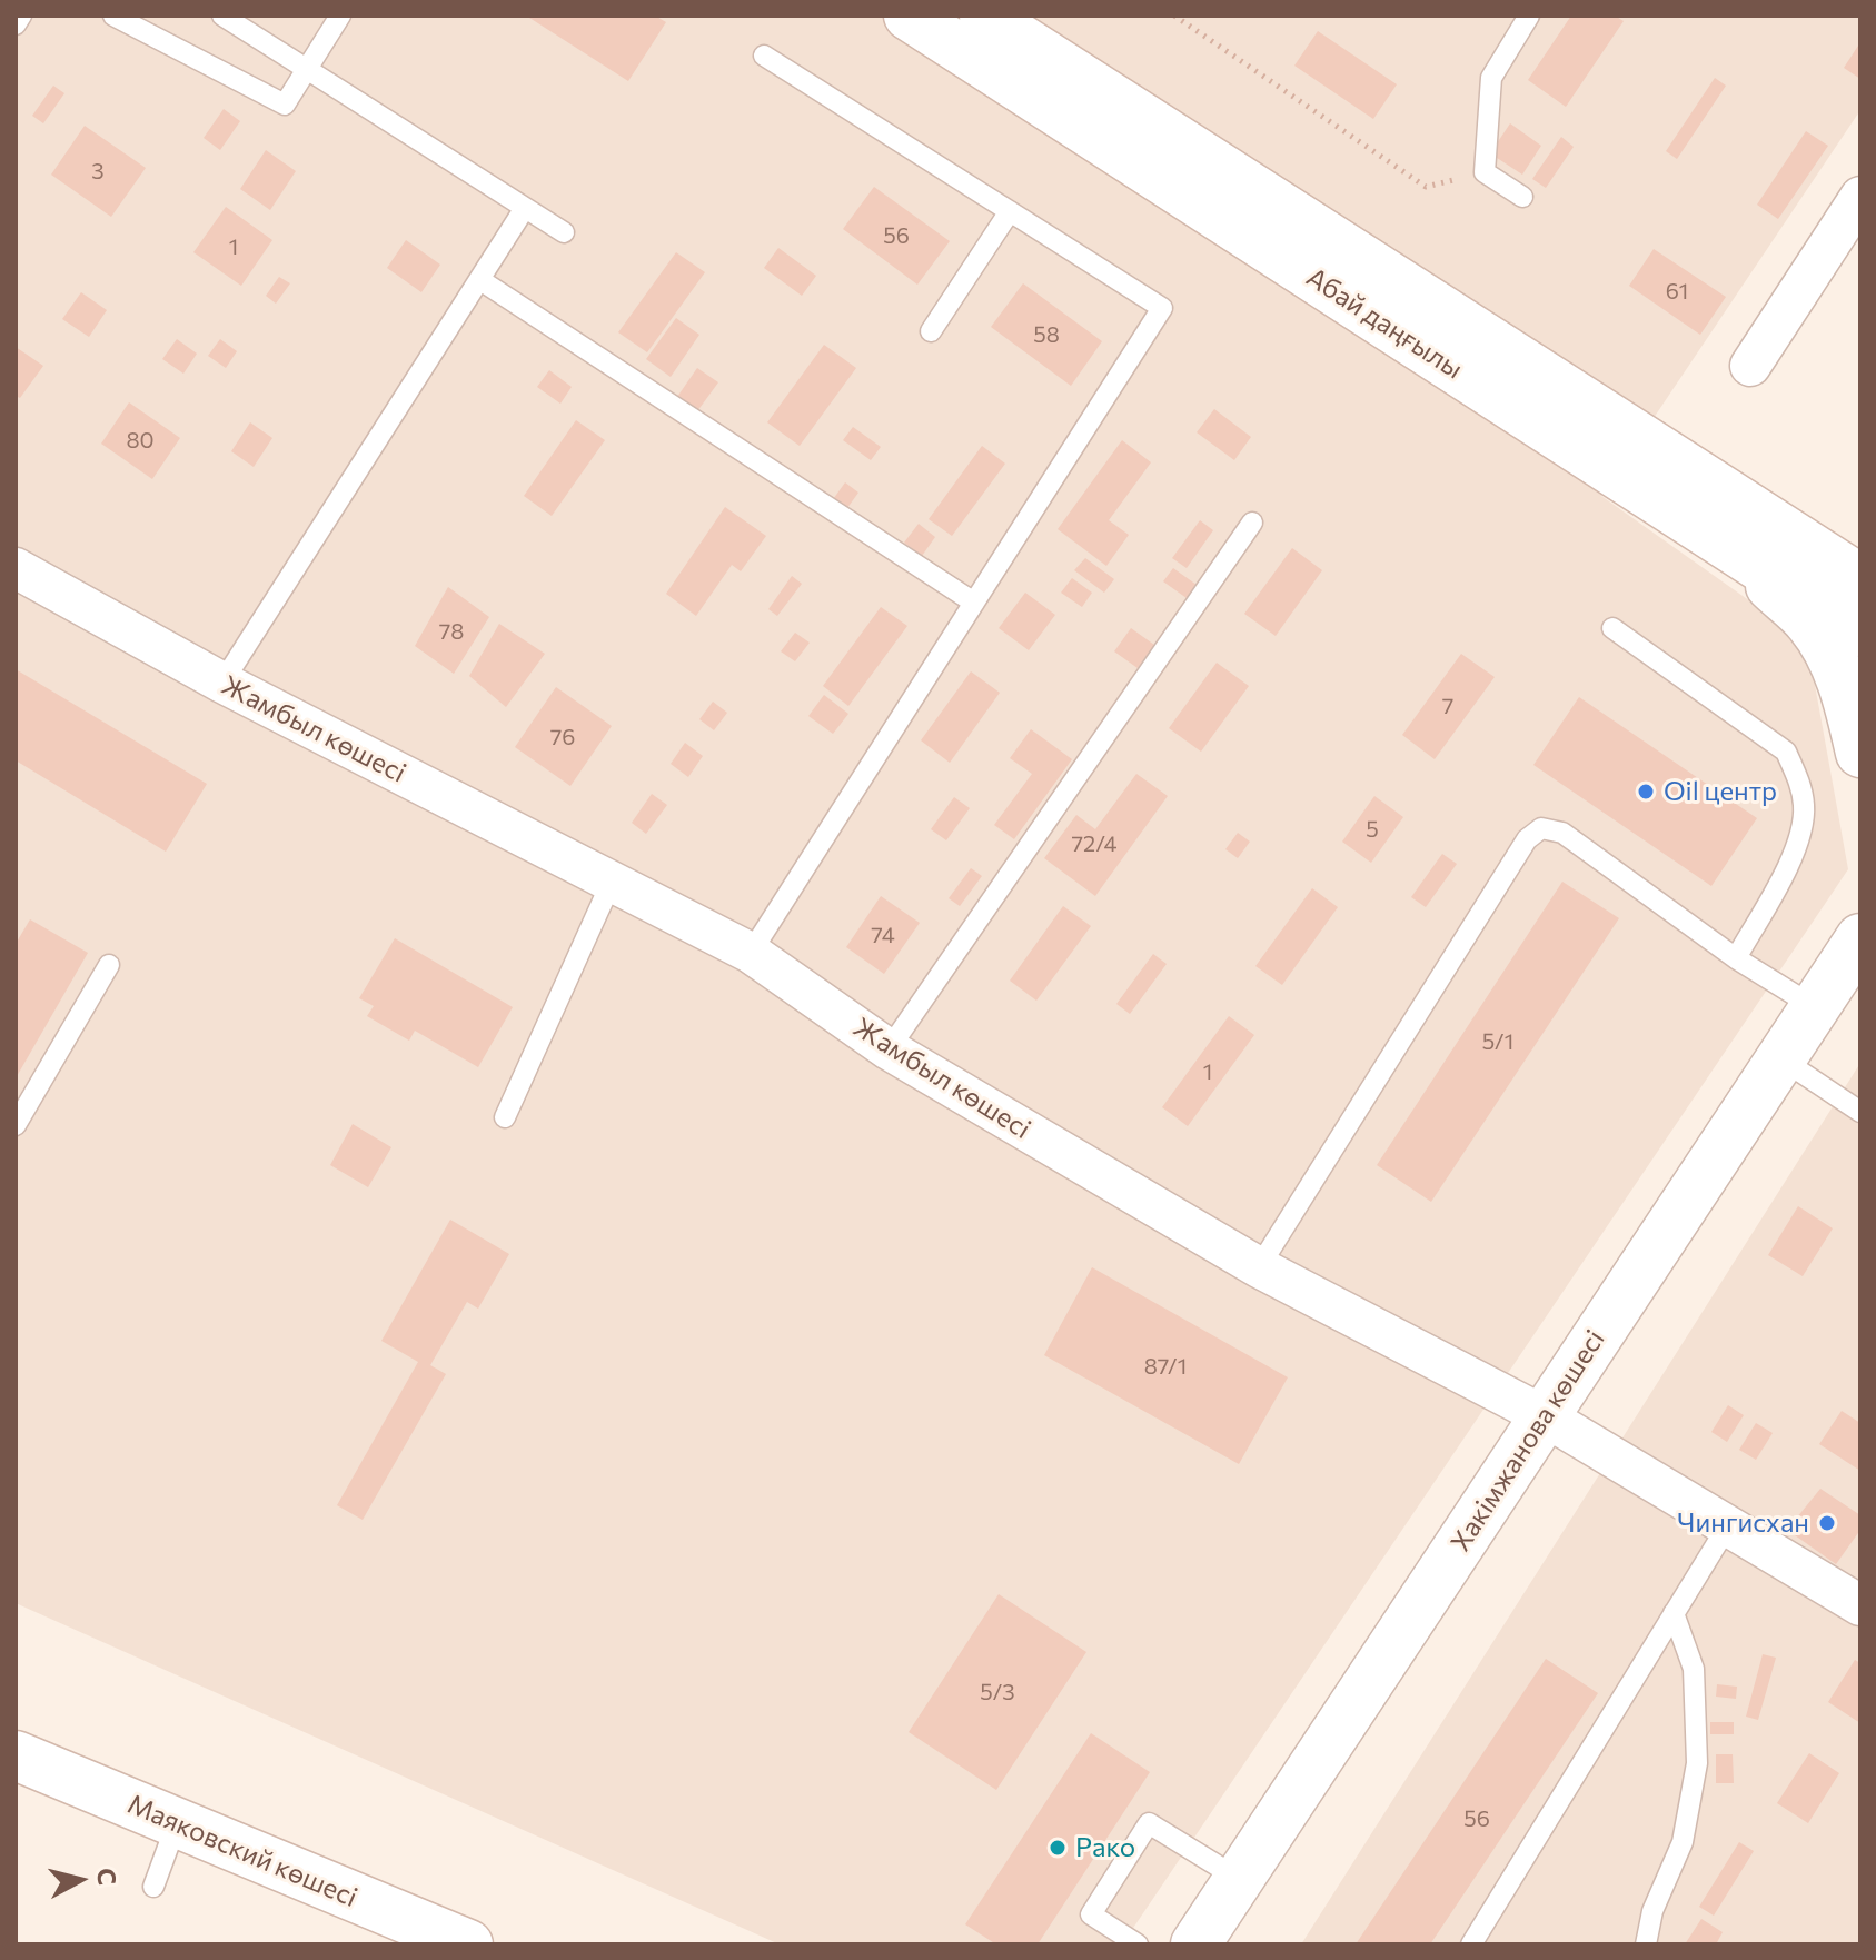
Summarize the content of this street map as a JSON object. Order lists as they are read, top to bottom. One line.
{"streets":{"main road":["Абай даңғылы","Хакімжанова көшесі","Маяковский көшесі"],"street":["Жамбыл көшесі"]},"crossings":[["Жамбыл көшесі","Хакімжанова көшесі"]],"places":["Oil центр","Чингисхан","Рако"],"house_numbers":["3","56","1","61","58","80","78","7","76","5","72/4","74","5/1","1","87/1","5/3","56"],"north":"right"}
